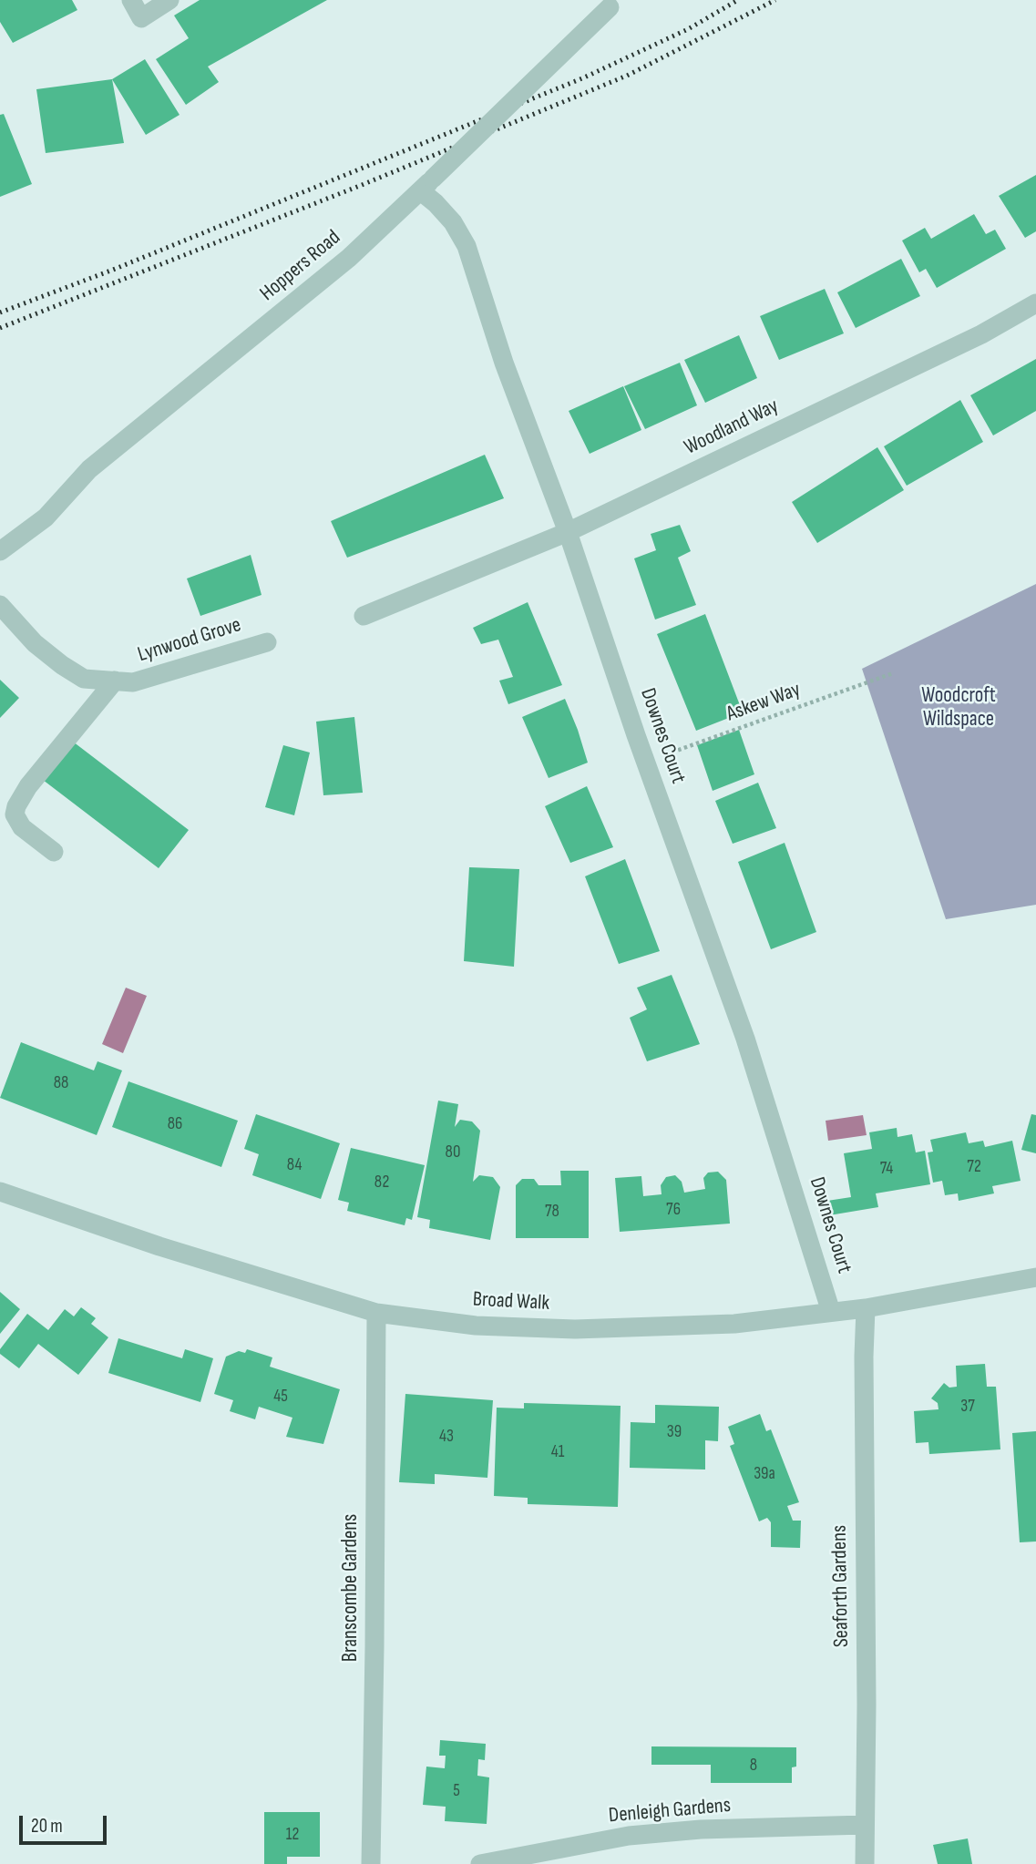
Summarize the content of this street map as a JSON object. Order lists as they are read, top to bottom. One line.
{"streets":{"street":["Hoppers Road","Woodland Way","Lynwood Grove","Downes Court","Broad Walk","Seaforth Gardens","Branscombe Gardens","Denleigh Gardens"],"path":["Askew Way"]},"crossings":[["Hoppers Road","Downes Court"],["Woodland Way","Downes Court"],["Askew Way","Downes Court"],["Downes Court","Broad Walk"],["Broad Walk","Seaforth Gardens"],["Broad Walk","Branscombe Gardens"],["Seaforth Gardens","Denleigh Gardens"]],"parks":["Woodcroft Wildspace"],"house_numbers":["88","86","80","84","72","74","82","76","78","45","37","39","43","41","39a","8","5","12"],"scale_bar":"20 m"}
